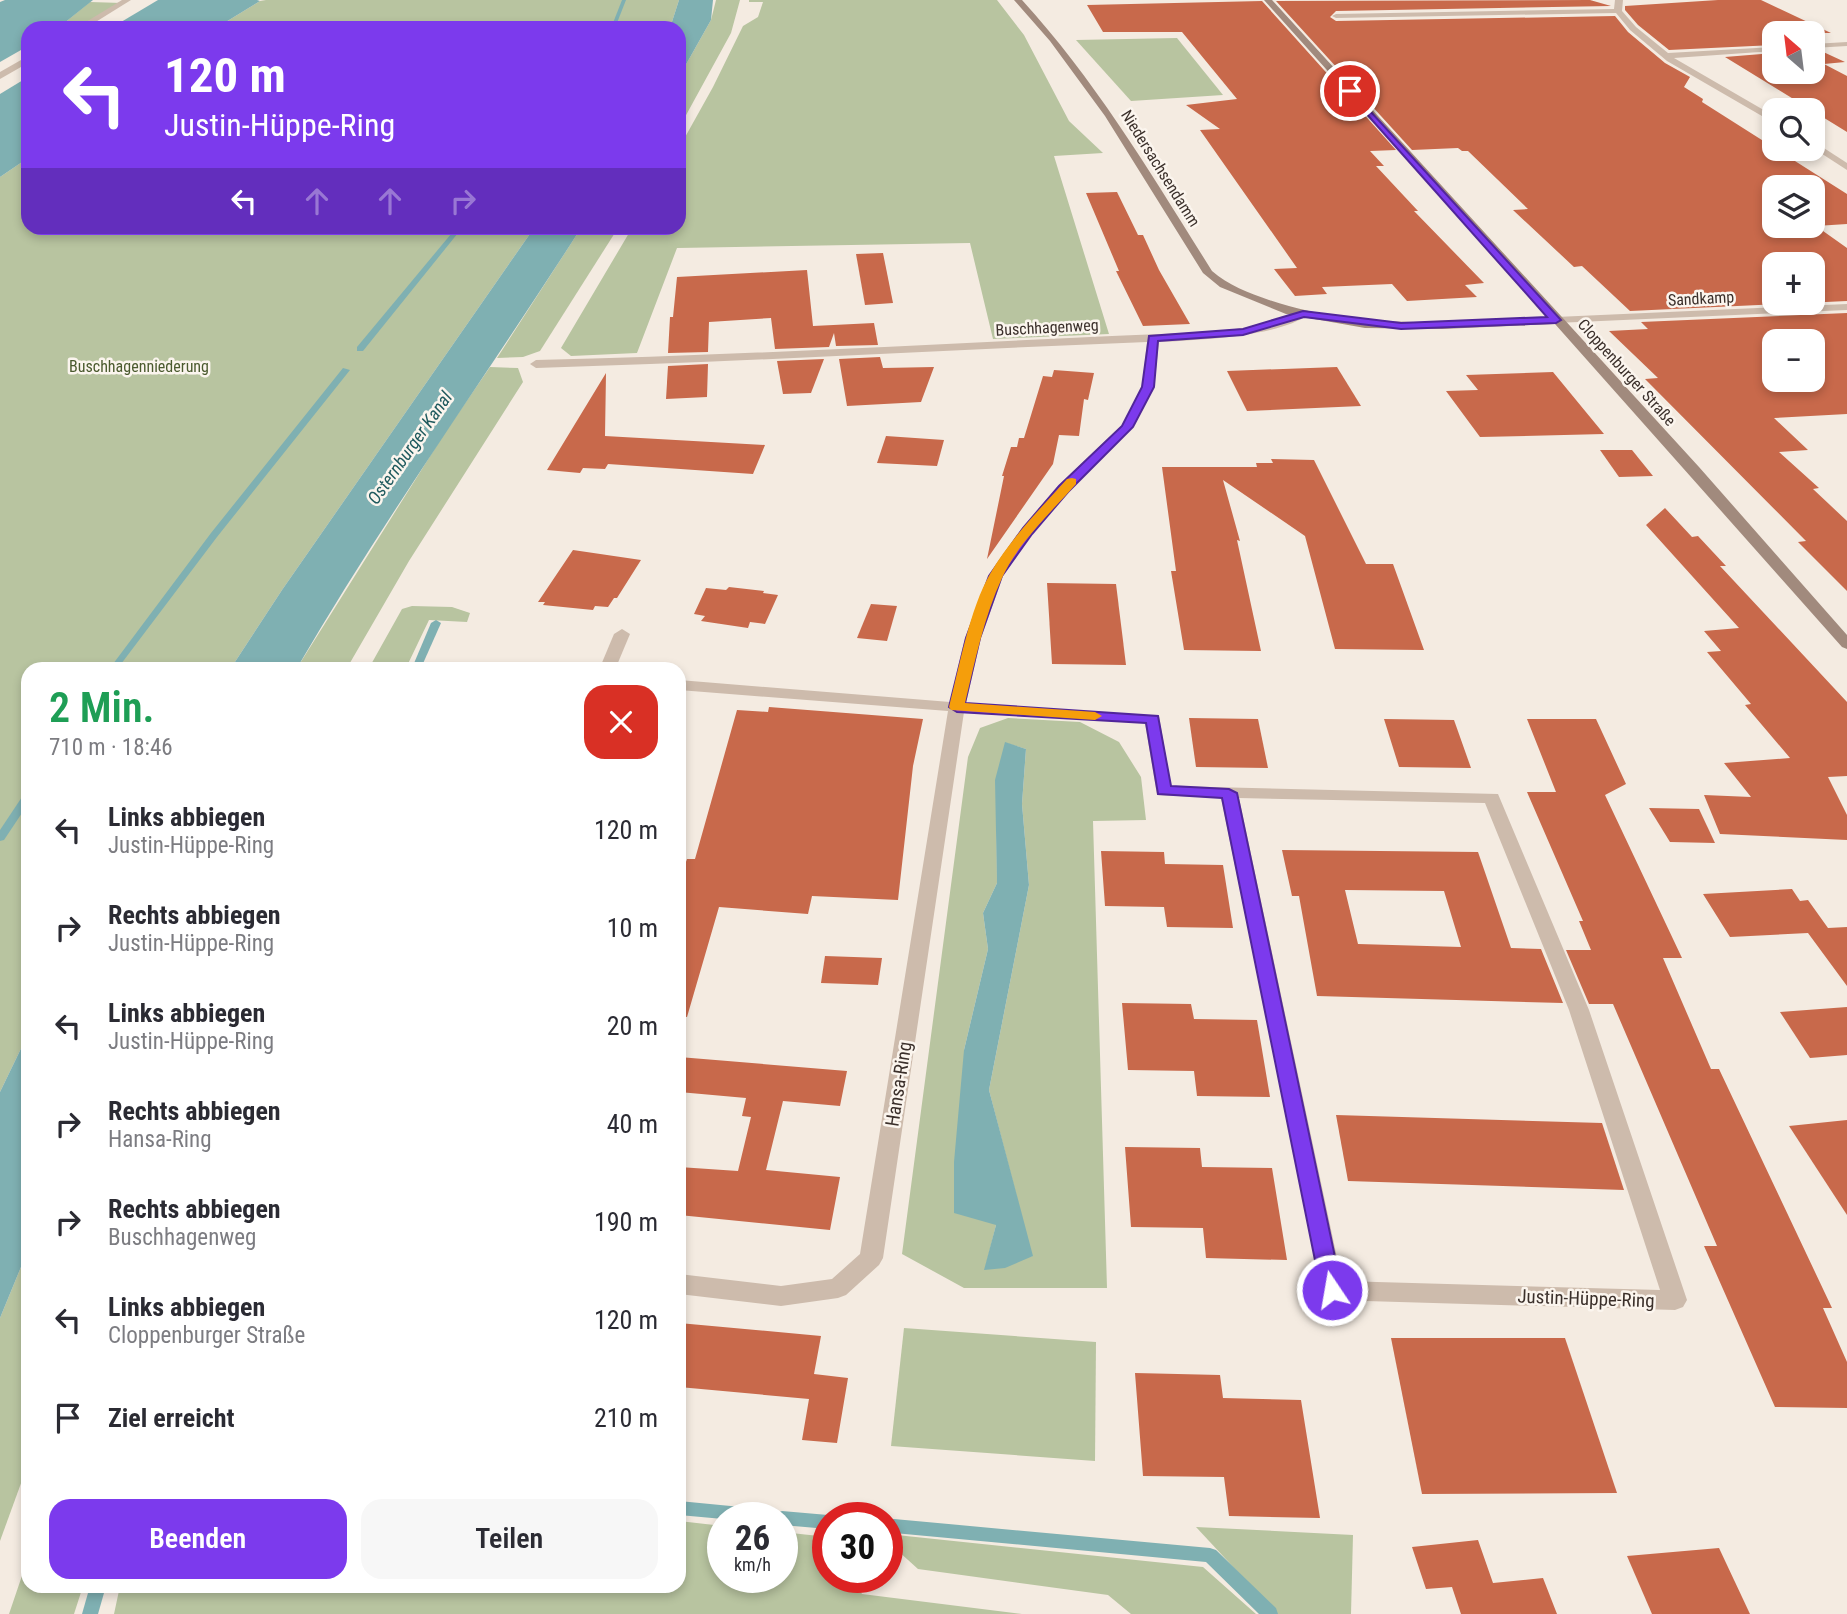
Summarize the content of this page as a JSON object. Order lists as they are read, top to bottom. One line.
{"streets":{"main road":["Niedersachsendamm","Buschhagenweg","Cloppenburger Straße"],"street":["Sandkamp","Hansa-Ring","Justin-Hüppe-Ring"]},"crossings":[["Niedersachsendamm","Buschhagenweg"],["Sandkamp","Buschhagenweg"],["Sandkamp","Cloppenburger Straße"],["Buschhagenweg","Cloppenburger Straße"],["Buschhagenweg","Hansa-Ring"],["Hansa-Ring","Justin-Hüppe-Ring"]],"water":["Osternburger Kanal"],"parks":["Buschhagenniederung"],"north":"top left","page":{"map_buttons":["+","−"],"turn":["120 m","Justin-Hüppe-Ring"],"heading":["2 Min.","710 m · 18:46"],"list":[{"name":"Links abbiegen","note":"Justin-Hüppe-Ring","value":"120 m"},{"name":"Rechts abbiegen","note":"Justin-Hüppe-Ring","value":"10 m"},{"name":"Links abbiegen","note":"Justin-Hüppe-Ring","value":"20 m"},{"name":"Rechts abbiegen","note":"Hansa-Ring","value":"40 m"},{"name":"Rechts abbiegen","note":"Buschhagenweg","value":"190 m"},{"name":"Links abbiegen","note":"Cloppenburger Straße","value":"120 m"},{"name":"Ziel erreicht","value":"210 m"}],"buttons":["Beenden","Teilen"],"speed":"26 km/h","limit":"30"}}
